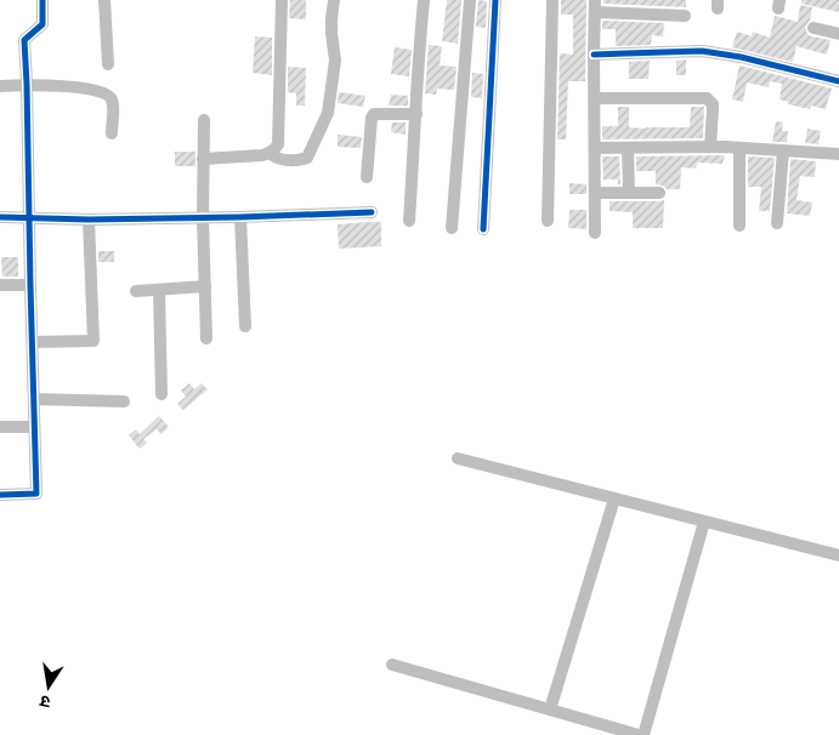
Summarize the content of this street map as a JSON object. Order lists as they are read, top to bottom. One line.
{"north":"bottom"}
